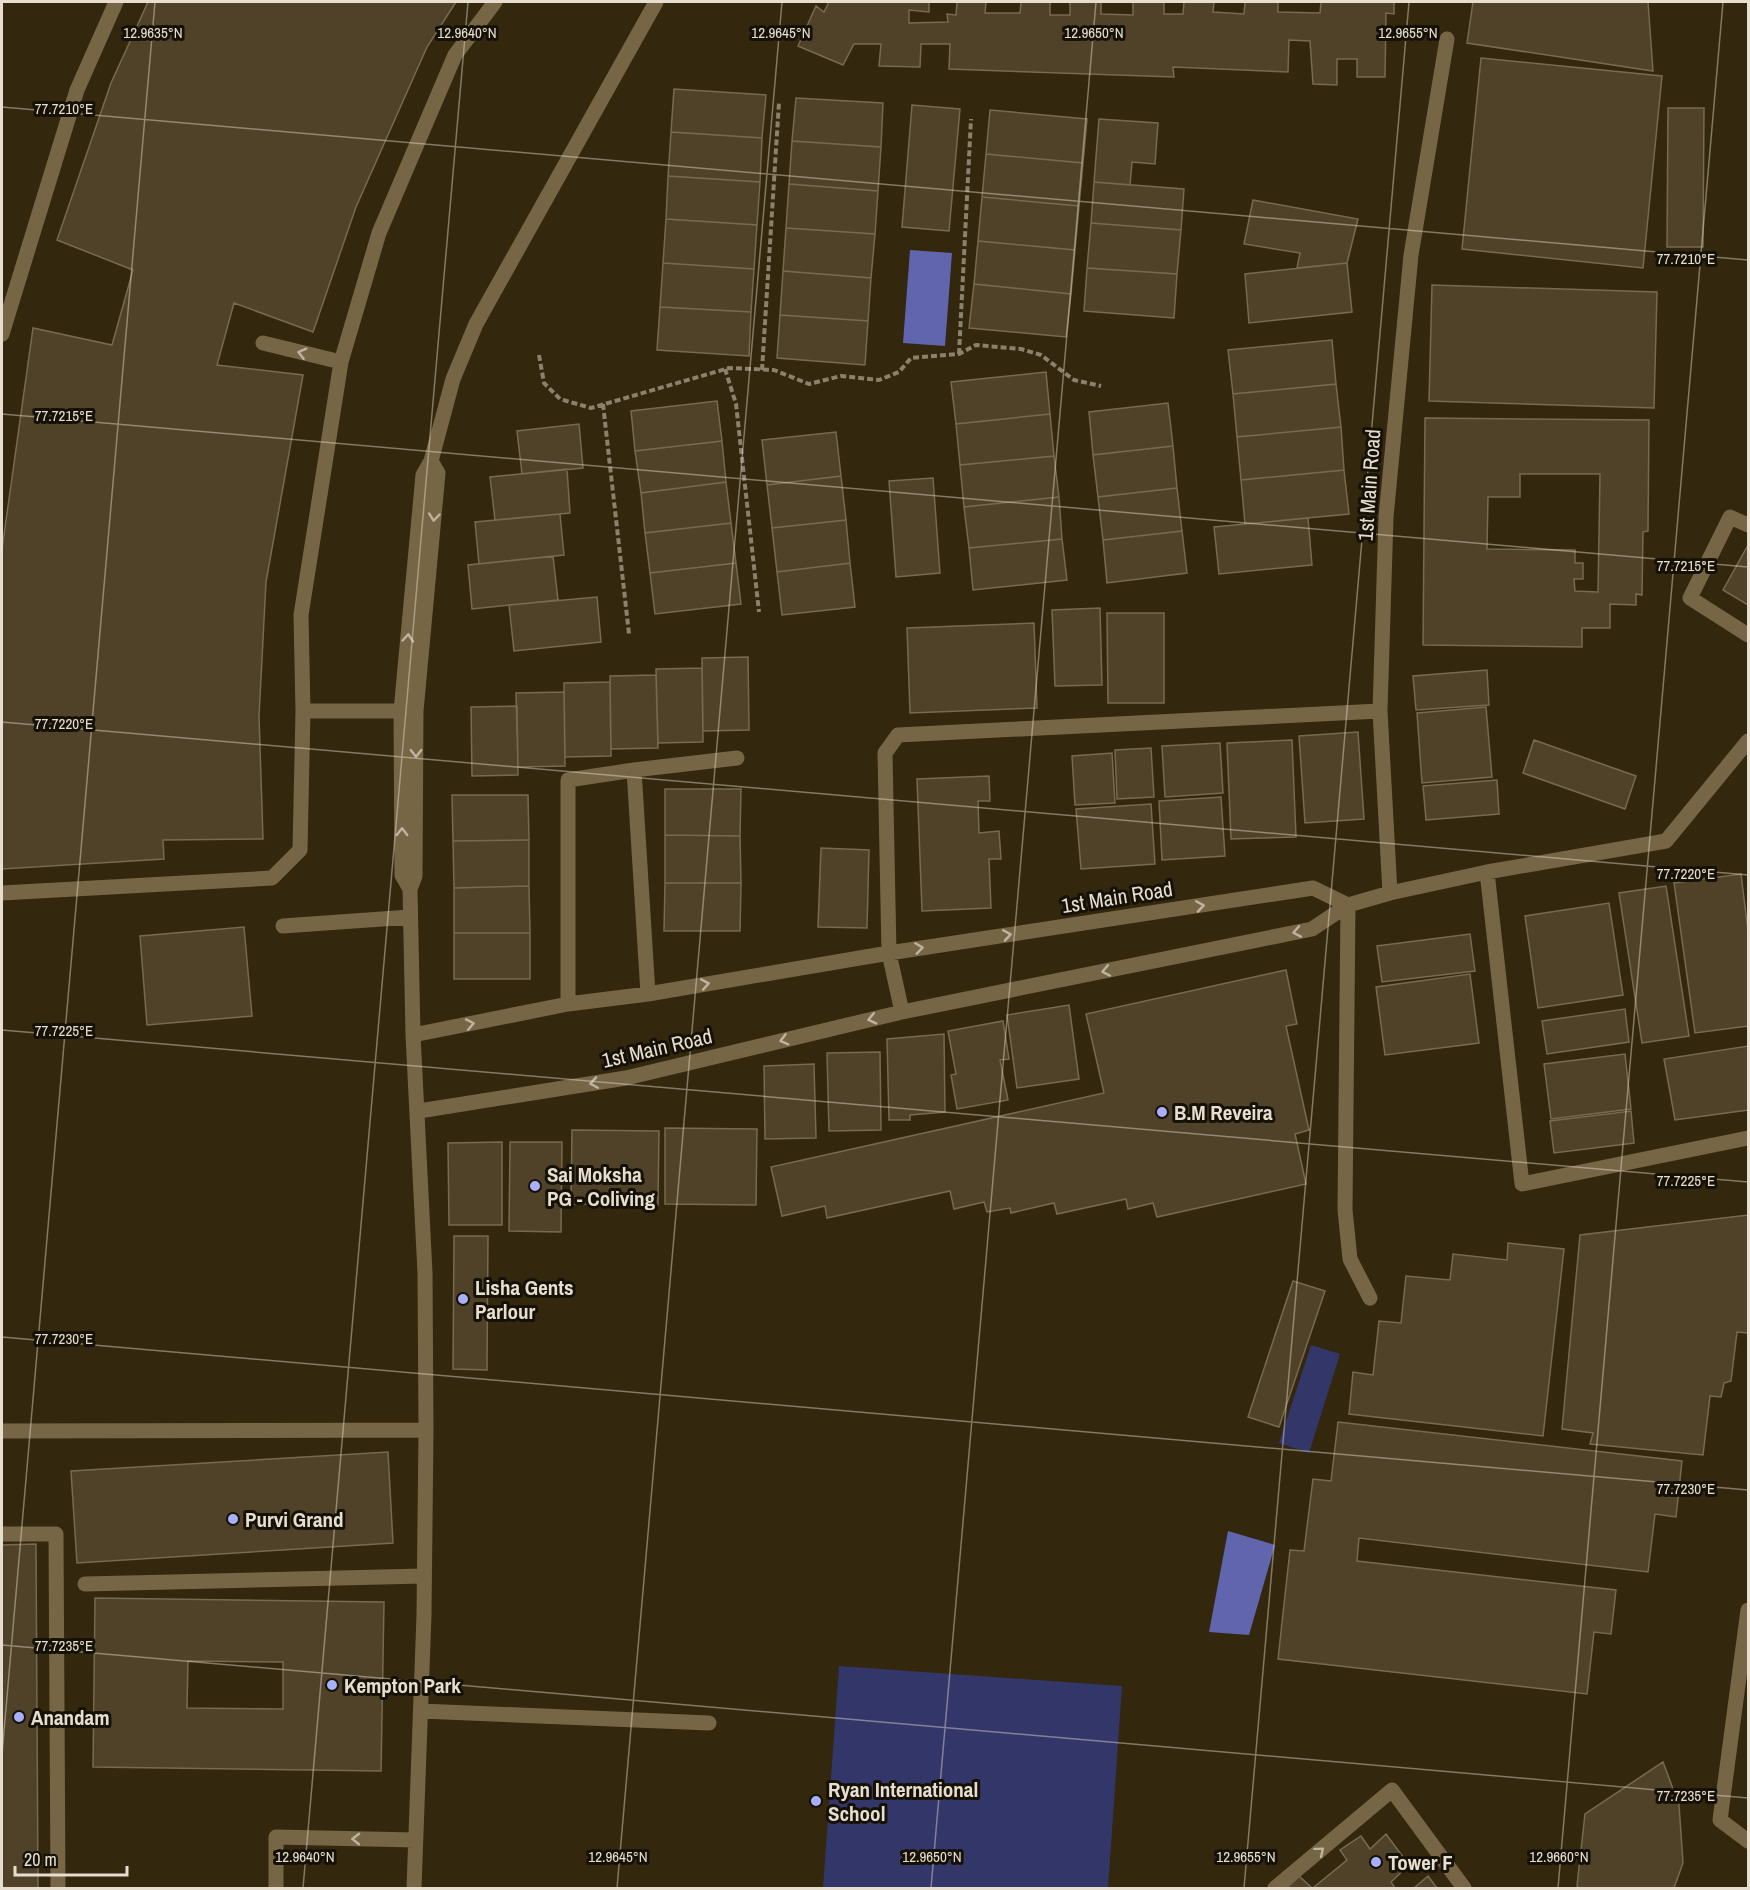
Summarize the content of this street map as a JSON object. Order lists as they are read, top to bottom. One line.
{"streets":{"street":["1st Main Road"]},"places":["B.M Reveira","Sai Moksha PG - Coliving","Lisha Gents Parlour","Purvi Grand","Kempton Park","Anandam","Ryan International School","Tower F"],"scale_bar":"20 m","coordinates":["12.9635°N","12.9640°N","12.9645°N","12.9650°N","12.9655°N","77.7210°E","77.7215°E","77.7220°E","77.7225°E","77.7230°E","77.7235°E","12.9660°N"]}
